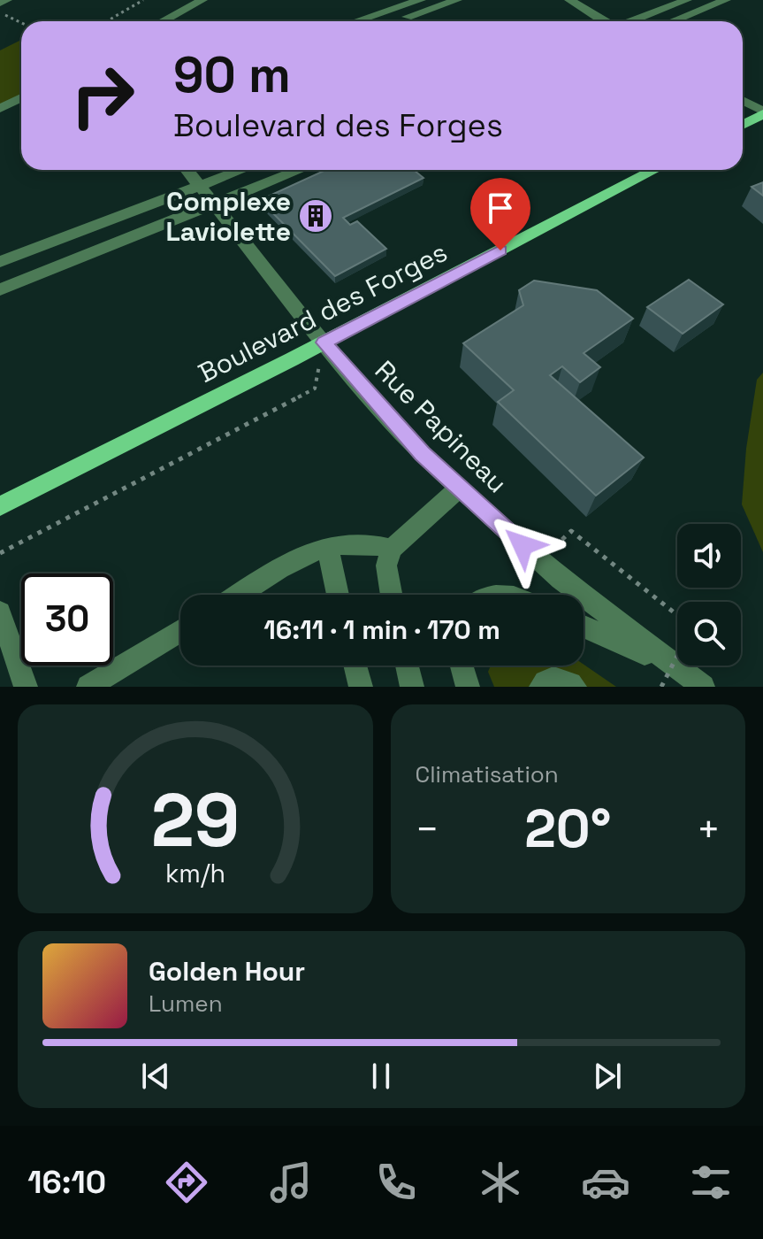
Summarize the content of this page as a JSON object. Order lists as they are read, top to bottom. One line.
{"streets":{"main road":["Boulevard des Forges"],"street":["Rue Papineau"]},"crossings":[["Boulevard des Forges","Rue Papineau"]],"places":{"building":["Complexe Laviolette"]},"page":{"turn":["90 m","Boulevard des Forges"],"limit":"30","trip":"16:11 · 1 min · 170 m","tile":"Climatisation","heat":["−","20°","+"],"song":["Golden Hour","Lumen"],"tabs":"16:10","gauge":["29","km/h"]}}
